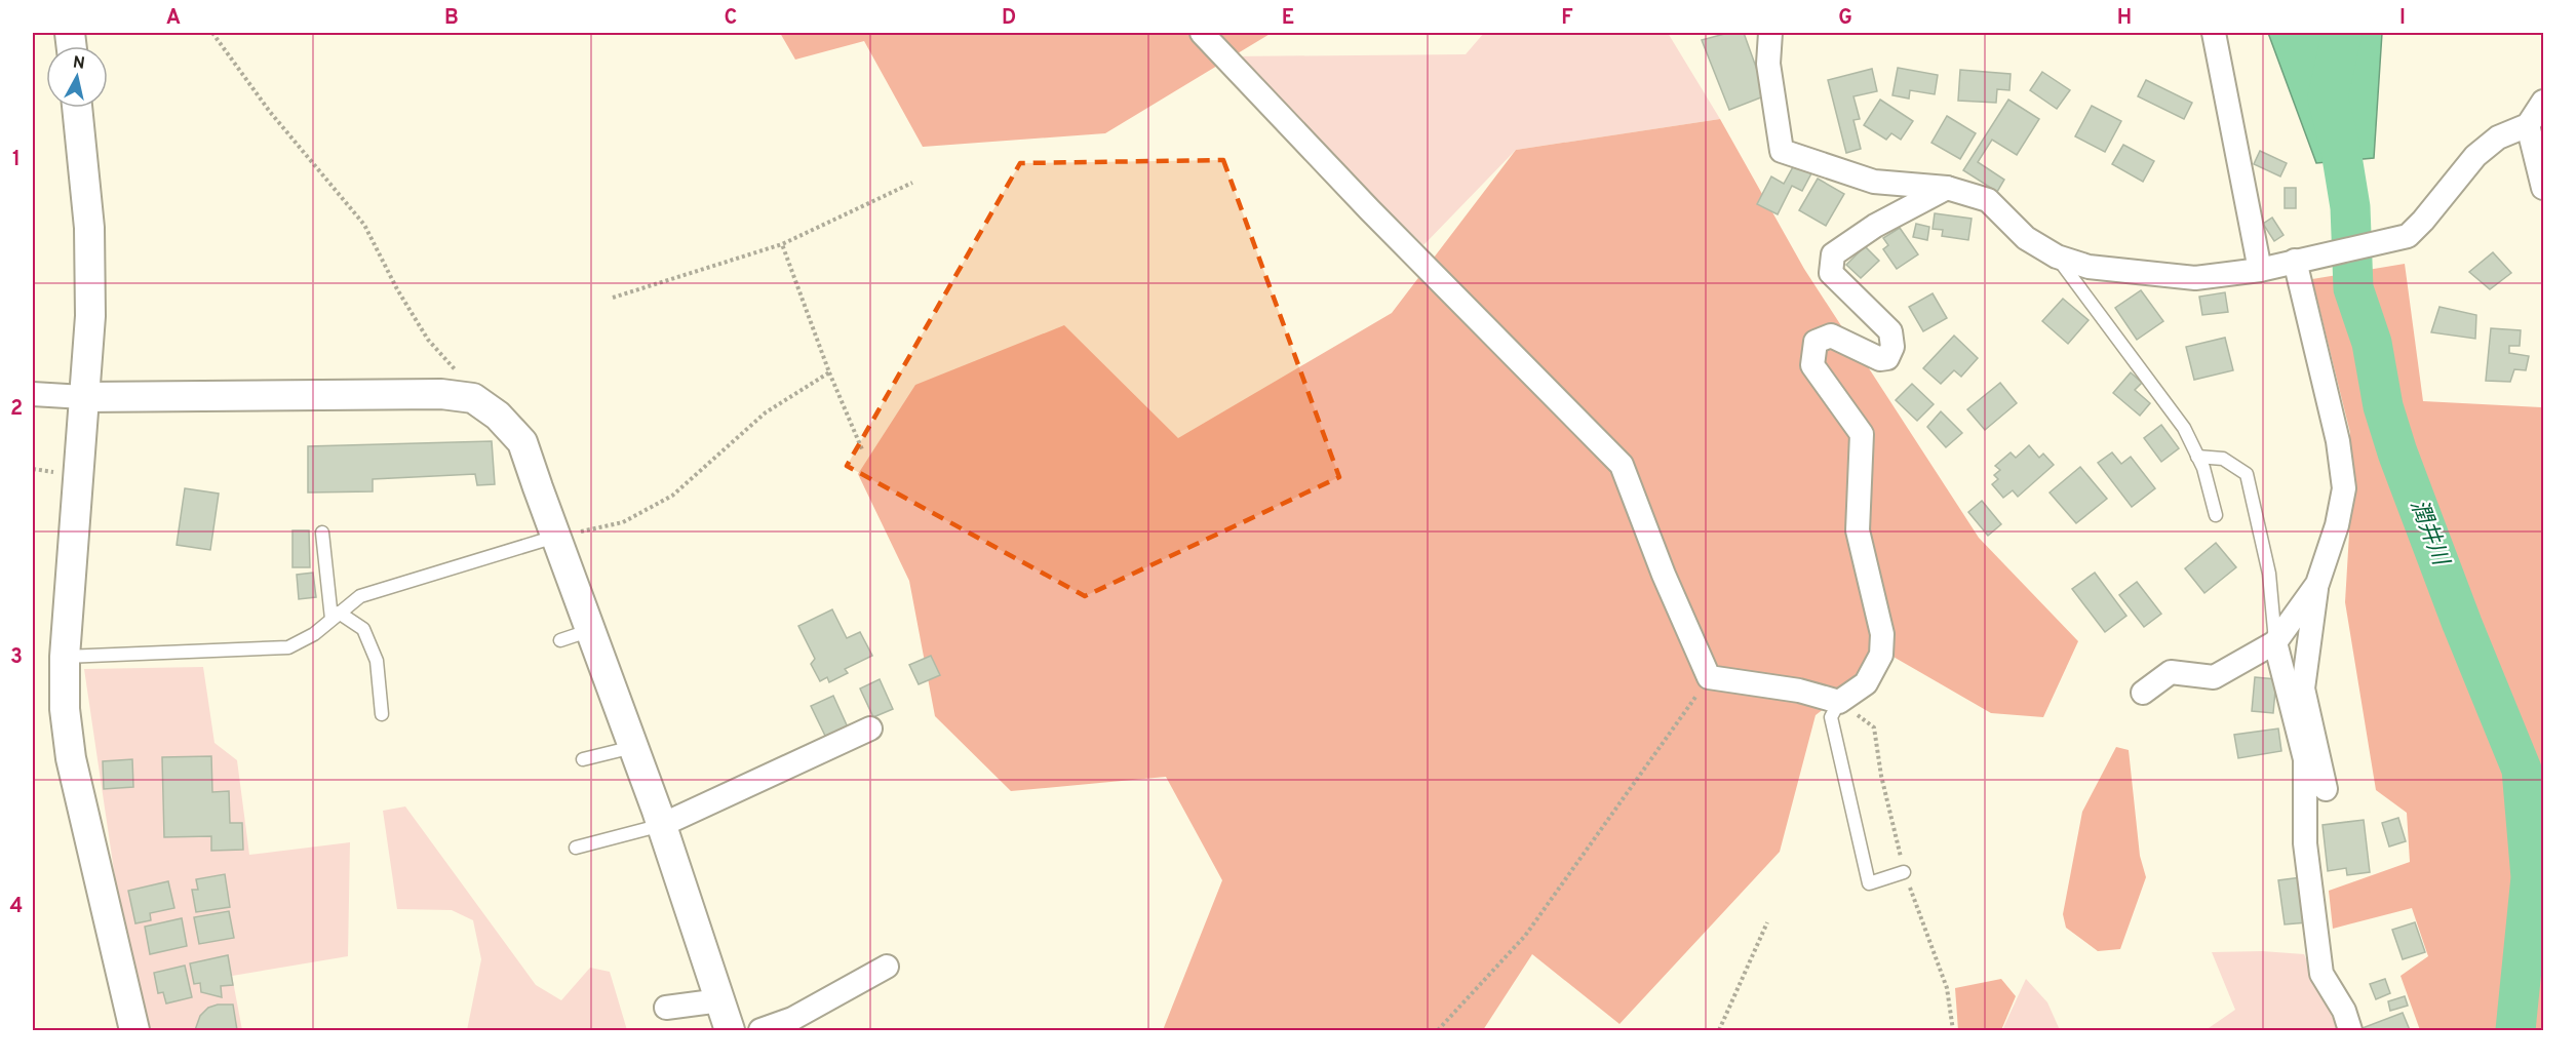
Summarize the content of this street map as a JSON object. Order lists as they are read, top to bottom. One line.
{"water":["潤井川"],"north":"top","grid":{"columns":["A","B","C","D","E","F","G","H","I"],"rows":["1","2","3","4"]}}
